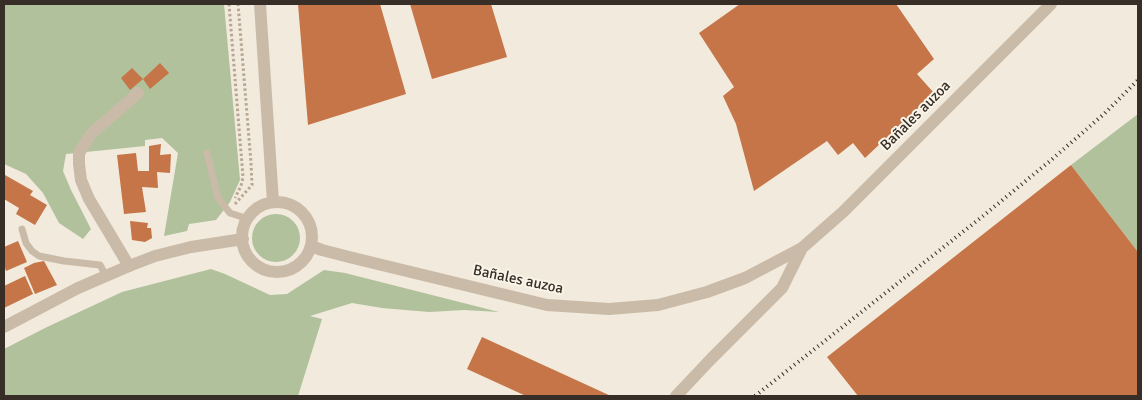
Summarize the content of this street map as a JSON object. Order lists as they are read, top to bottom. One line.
{"streets":{"street":["Bañales auzoa"]}}
